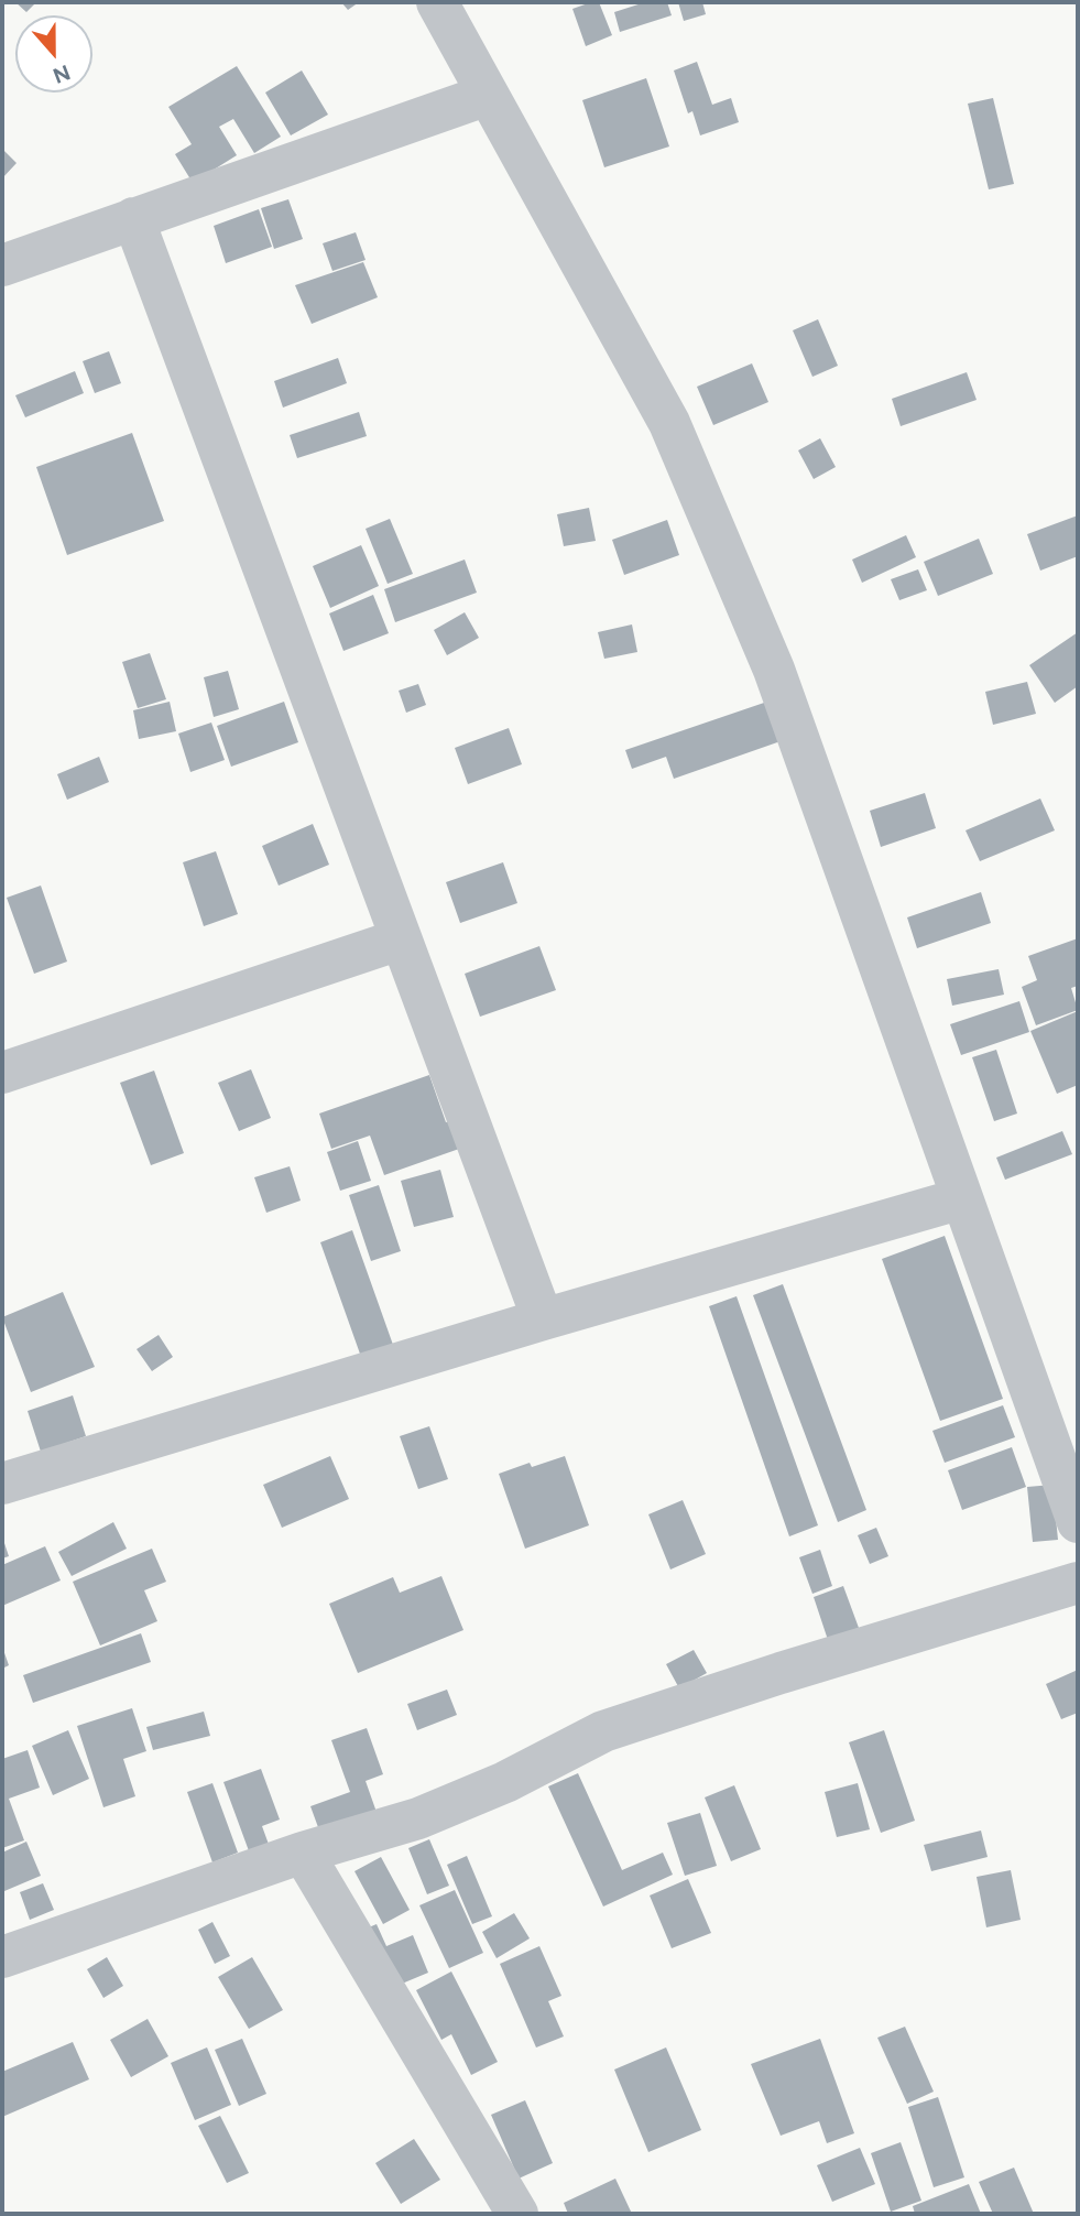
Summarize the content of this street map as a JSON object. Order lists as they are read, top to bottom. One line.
{"north":"bottom"}
